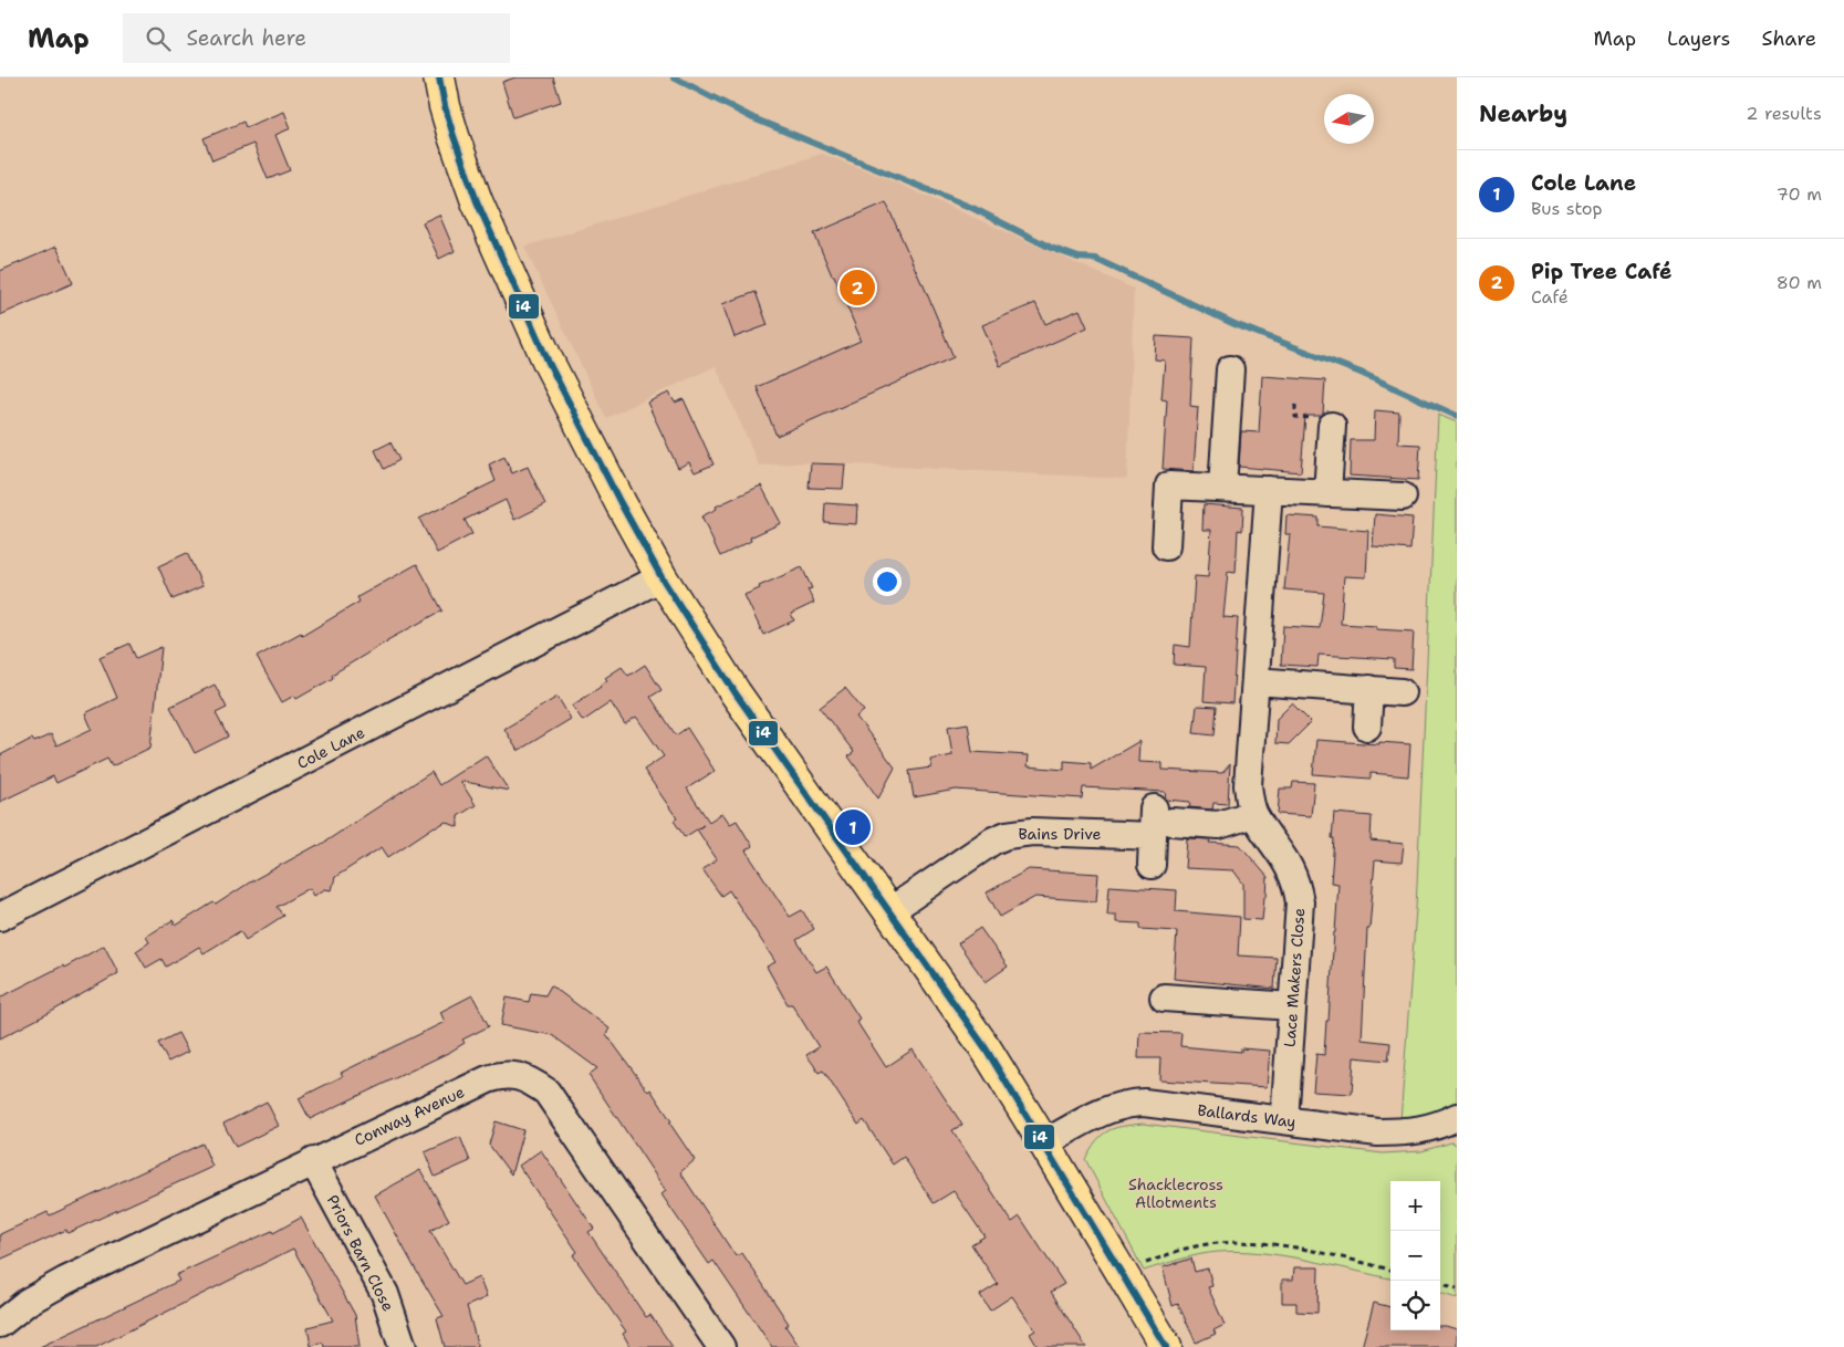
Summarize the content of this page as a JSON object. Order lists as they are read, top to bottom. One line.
{"streets":{"street":["Cole Lane","Bains Drive","Lace Makers Close","Conway Avenue","Ballards Way","Priors Barn Close"]},"crossings":[["Bains Drive","Lace Makers Close"],["Lace Makers Close","Ballards Way"],["Conway Avenue","Priors Barn Close"]],"parks":["Shacklecross Allotments"],"lines":["transit line i4"],"north":"left","page":{"header":"Map","search":"Search here","nav":["Map","Layers","Share"],"heading":["Nearby","2 results"],"list":[{"mark":"1","name":"Cole Lane","note":"Bus stop","value":"70 m"},{"mark":"2","name":"Pip Tree Café","note":"Café","value":"80 m"}],"pins":["2","1"],"map_buttons":["+","−"]}}
